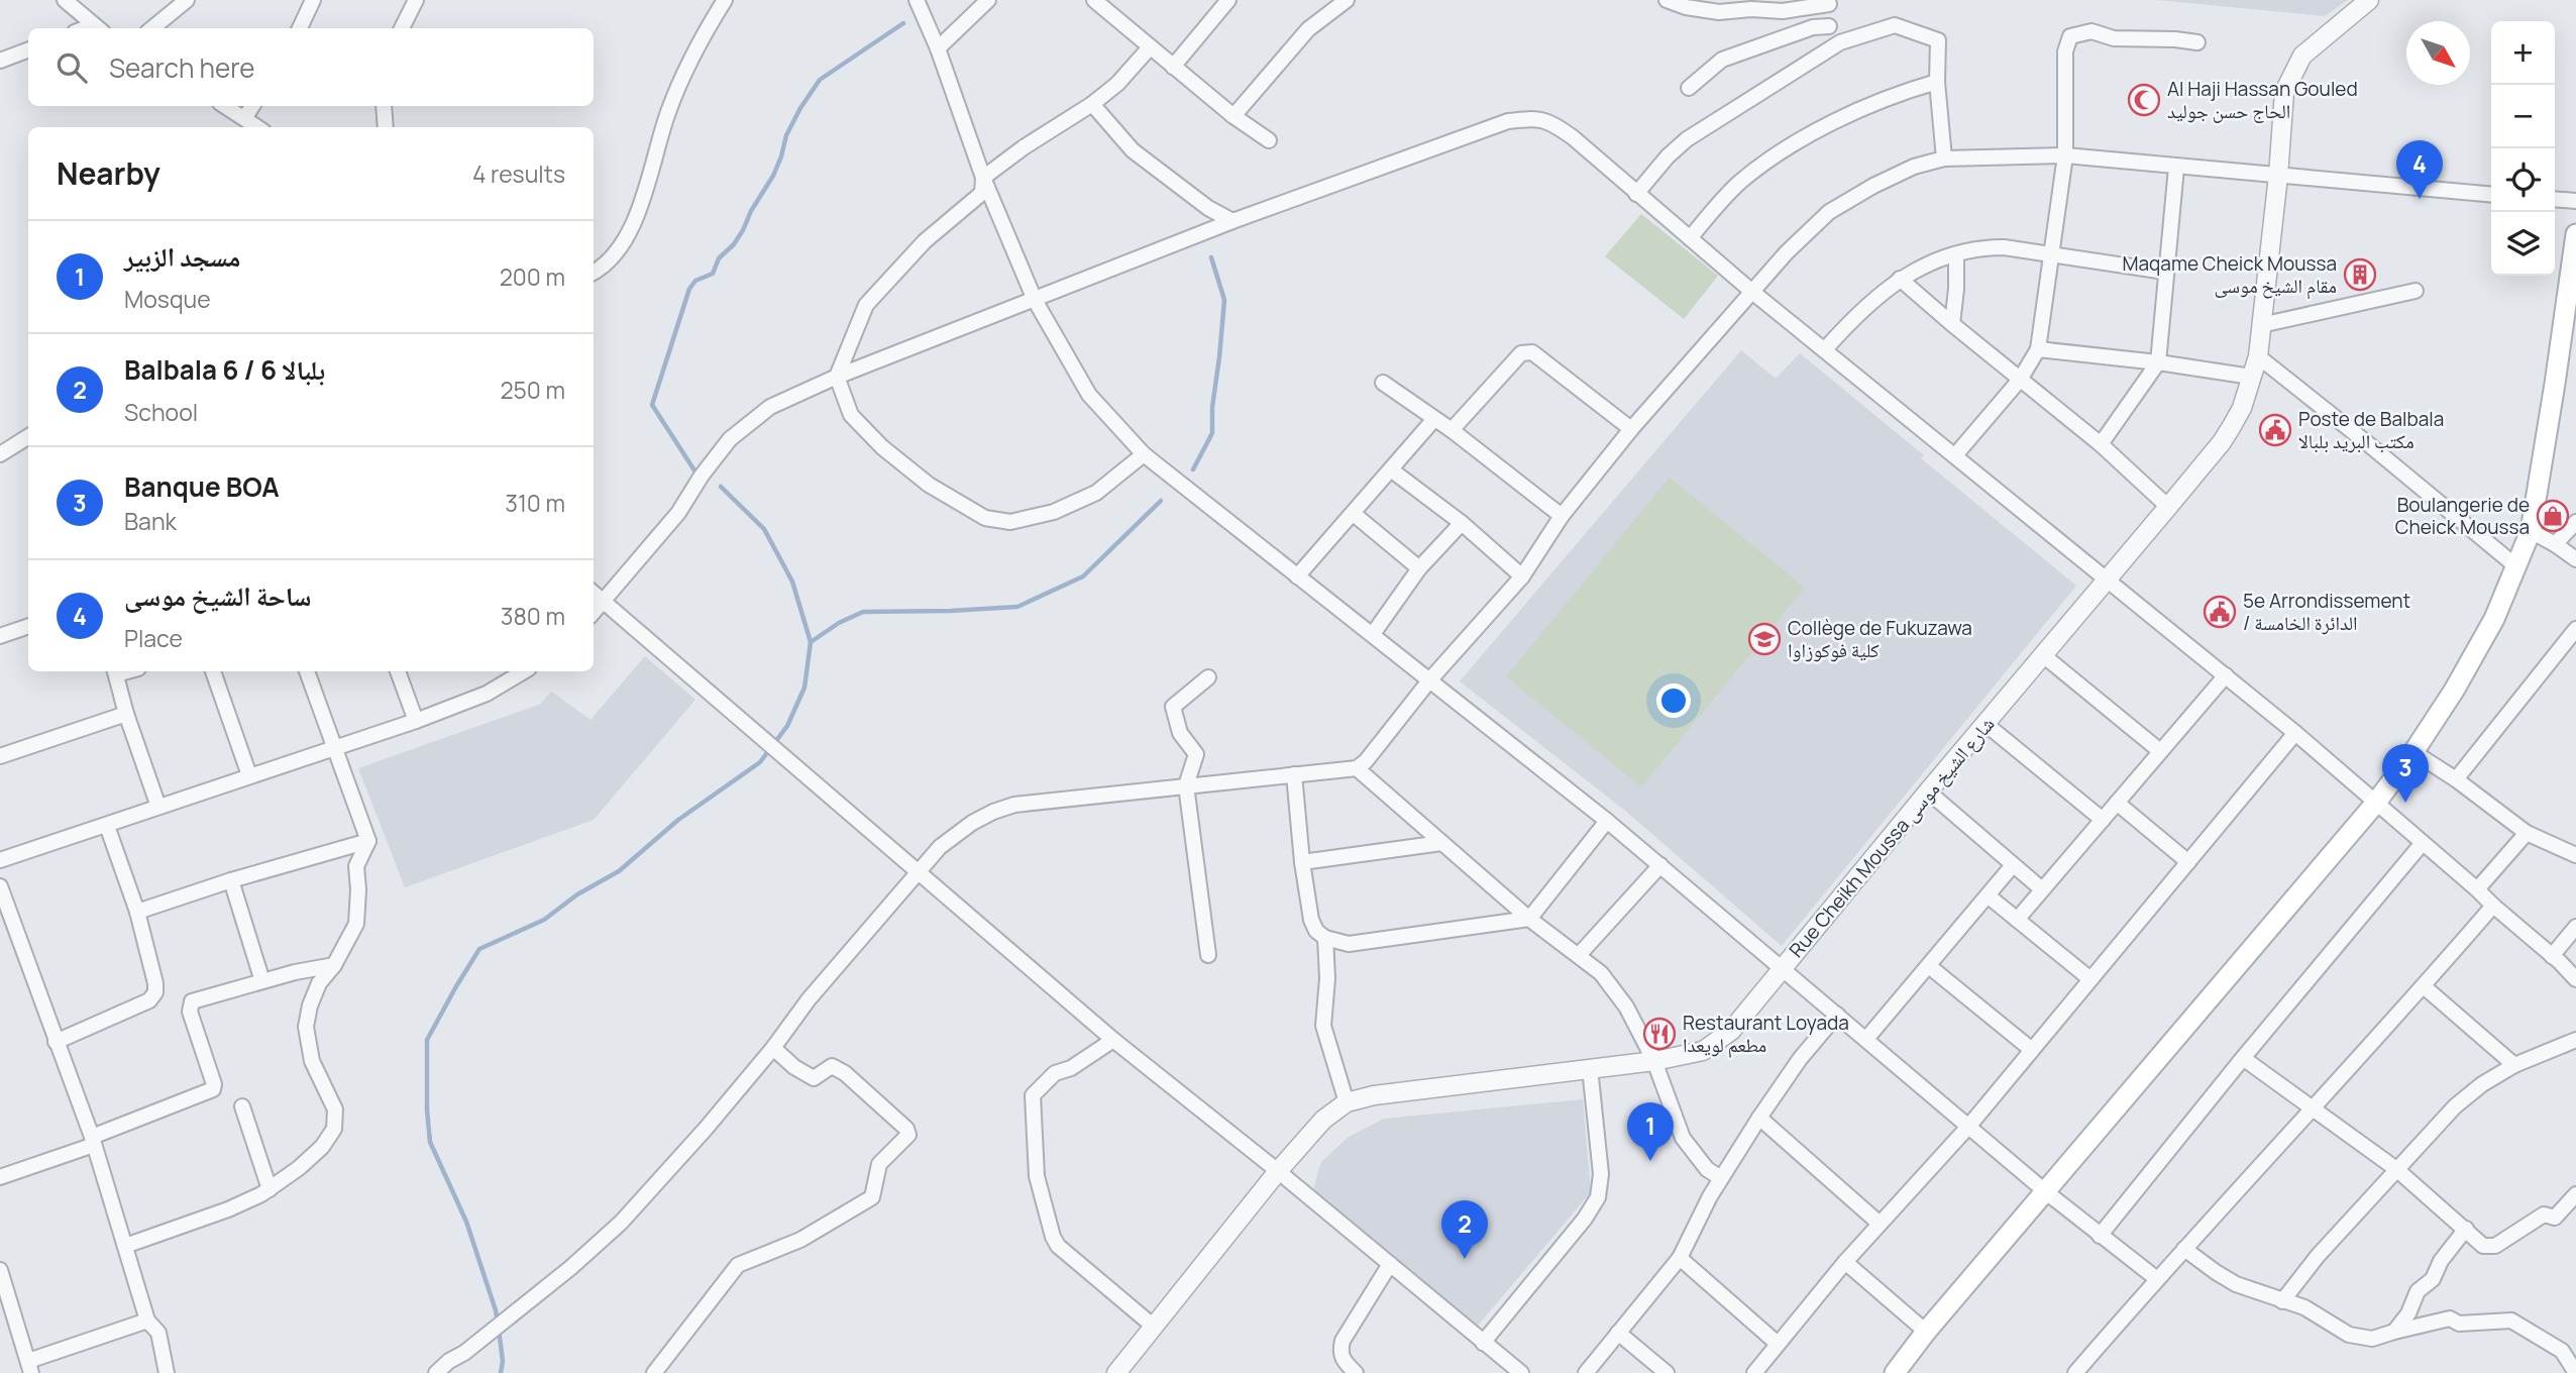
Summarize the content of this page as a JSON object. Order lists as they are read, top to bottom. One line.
{"streets":{"street":["Rue Cheikh Moussa شارع الشيخ موسى"]},"places":{"mosque":["Al Haji Hassan Gouled الحاج حسن جوليد"],"building":["Maqame Cheick Moussa مقام الشيخ موسى"],"public building":["Poste de Balbala مكتب البريد بلبالا","5e Arrondissement / الدائرة الخامسة"],"shop":["Boulangerie de Cheick Moussa"],"school or university":["Collège de Fukuzawa كلية فوكوزاوا"],"restaurant":["Restaurant Loyada مطعم لويعدا"]},"north":"bottom right","page":{"map_buttons":["+","−"],"search":"Search here","heading":["Nearby","4 results"],"pins":["4","3","1","2"],"list":[{"mark":"1","name":"مسجد الزبير","note":"Mosque","value":"200 m"},{"mark":"2","name":"Balbala 6 / بلبالا 6","note":"School","value":"250 m"},{"mark":"3","name":"Banque BOA","note":"Bank","value":"310 m"},{"mark":"4","name":"ساحة الشيخ موسى","note":"Place","value":"380 m"}]}}
